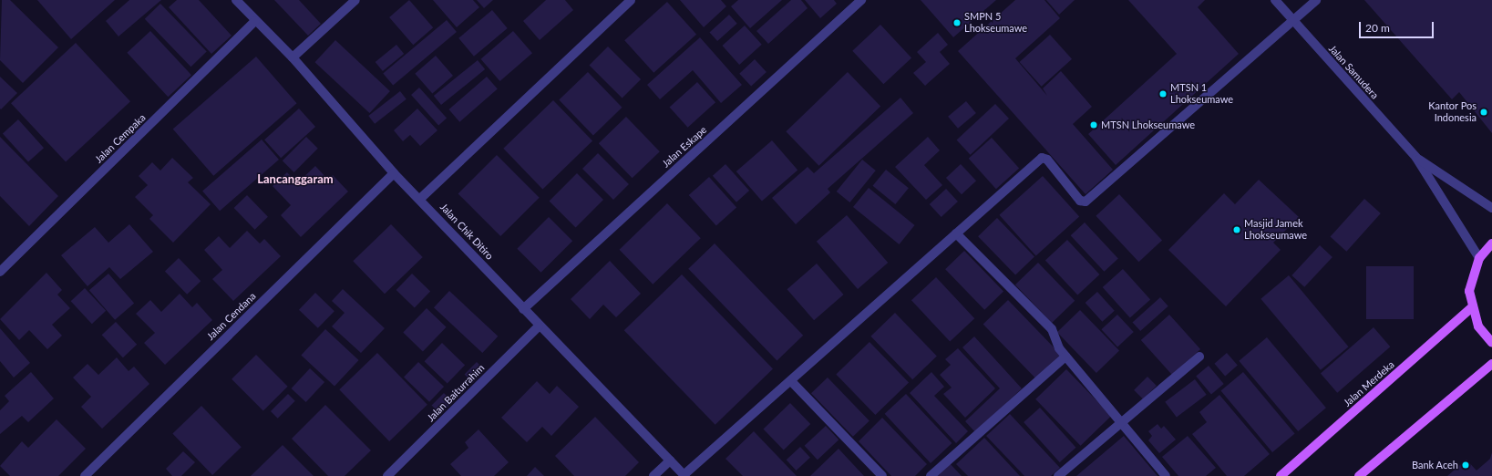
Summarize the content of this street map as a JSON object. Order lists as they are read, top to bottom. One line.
{"streets":{"main road":["Jalan Merdeka"],"street":["Jalan Samudera","Jalan Cempaka","Jalan Eskape","Jalan Chik Ditiro","Jalan Cendana","Jalan Baiturrahim"]},"crossings":[["Jalan Cempaka","Jalan Chik Ditiro"],["Jalan Eskape","Jalan Chik Ditiro"],["Jalan Chik Ditiro","Jalan Cendana"],["Jalan Chik Ditiro","Jalan Baiturrahim"]],"districts":["Lancanggaram"],"places":["SMPN 5 Lhokseumawe","MTSN 1 Lhokseumawe","Kantor Pos Indonesia","MTSN Lhokseumawe","Masjid Jamek Lhokseumawe","Bank Aceh"],"scale_bar":"20 m"}
